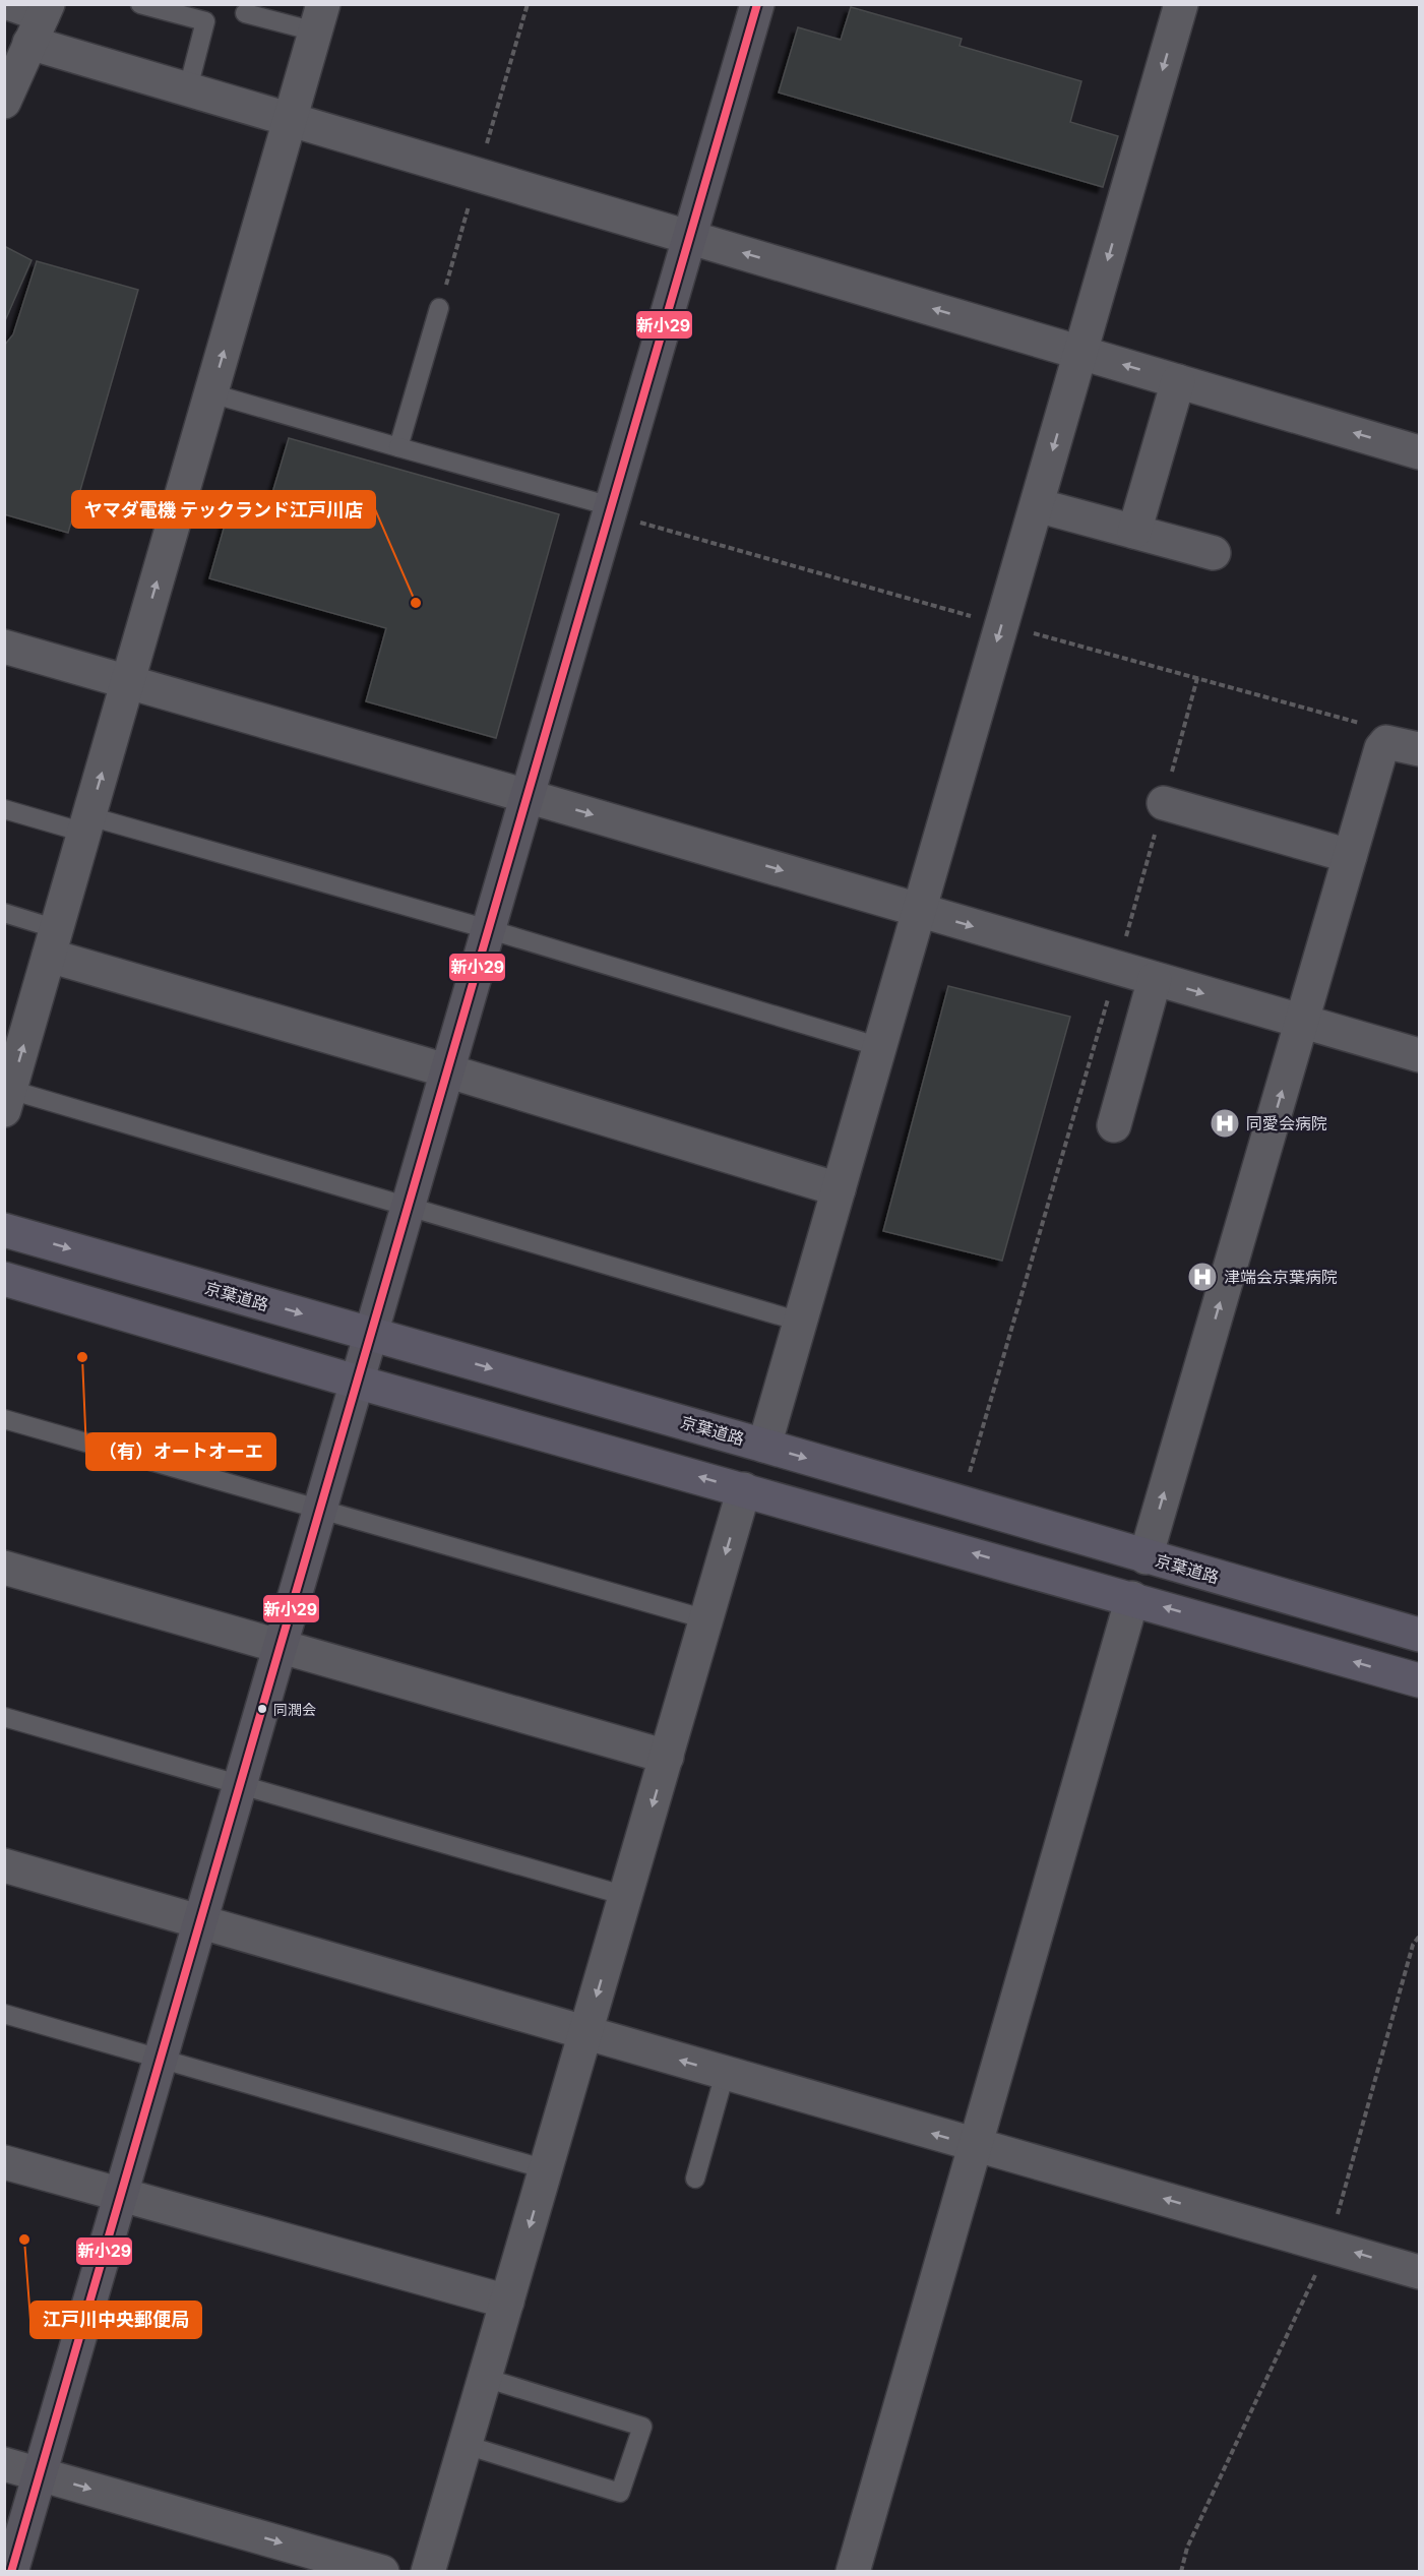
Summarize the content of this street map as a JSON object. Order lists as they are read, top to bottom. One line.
{"streets":{"highway":["京葉道路"]},"places":{"other":["ヤマダ電機 テックランド江戸川店","（有）オートオーエ","同潤会","江戸川中央郵便局"],"hospital":["同愛会病院","津端会京葉病院"]},"lines":["transit line 新小29"]}
